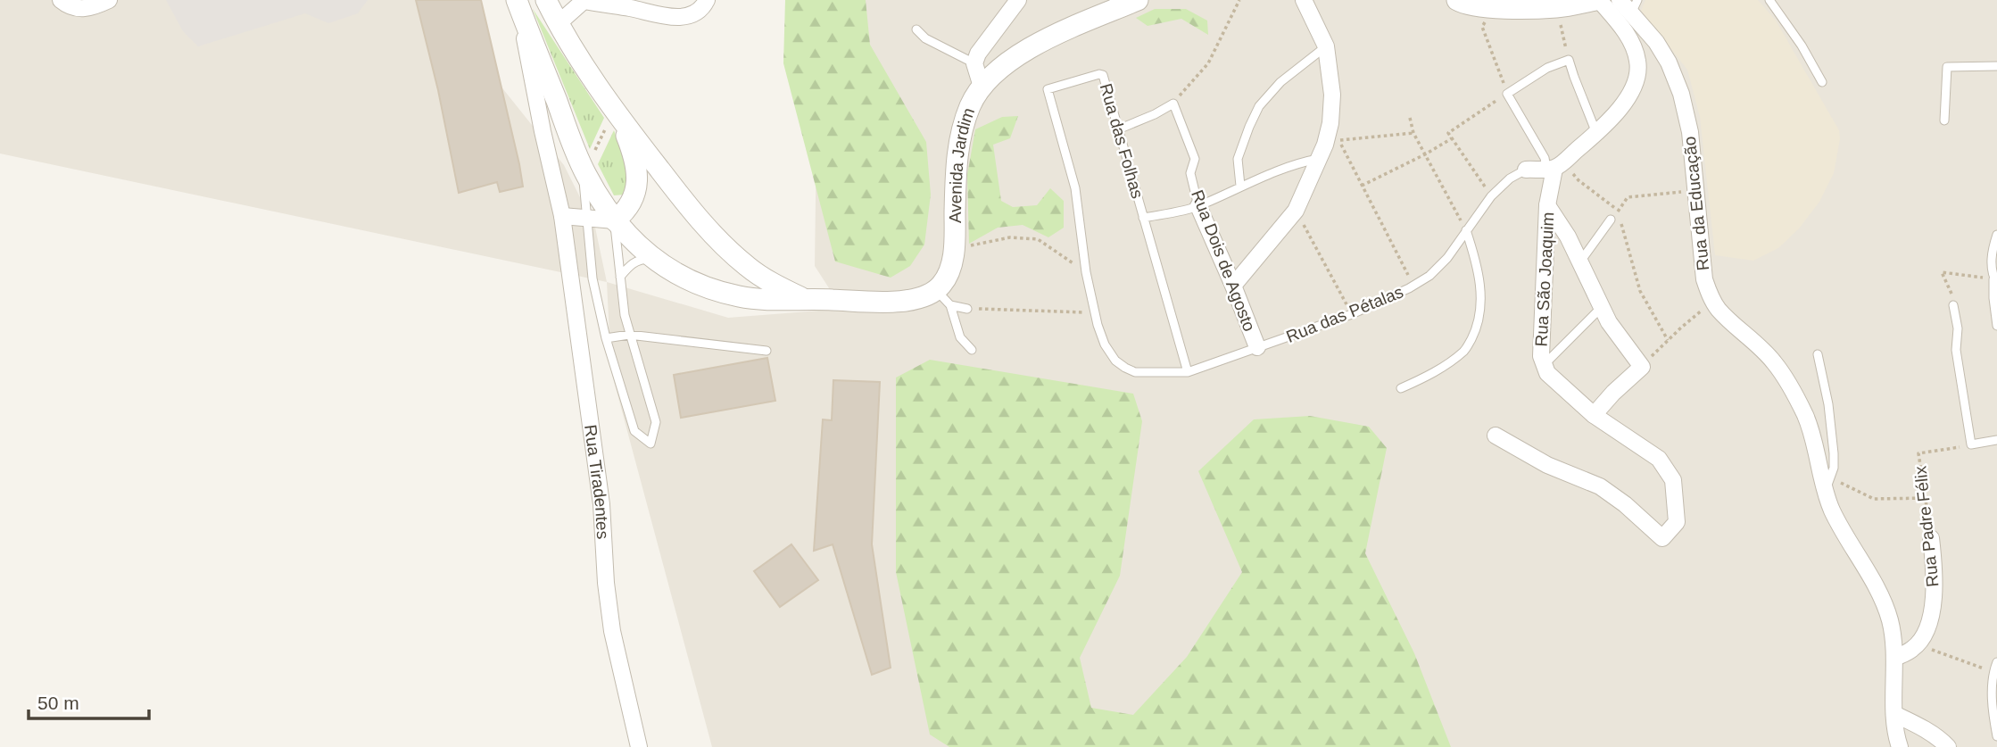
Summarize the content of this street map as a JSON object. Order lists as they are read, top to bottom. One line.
{"streets":{"street":["Avenida Jardim","Rua da Educação","Rua Dois de Agosto","Rua São Joaquim","Rua das Pétalas","Rua Tiradentes","Rua Padre Félix"],"lane":["Rua das Folhas"]},"crossings":[["Rua das Folhas","Rua das Pétalas"],["Rua Dois de Agosto","Rua das Pétalas"],["Rua São Joaquim","Rua das Pétalas"]],"scale_bar":"50 m"}
